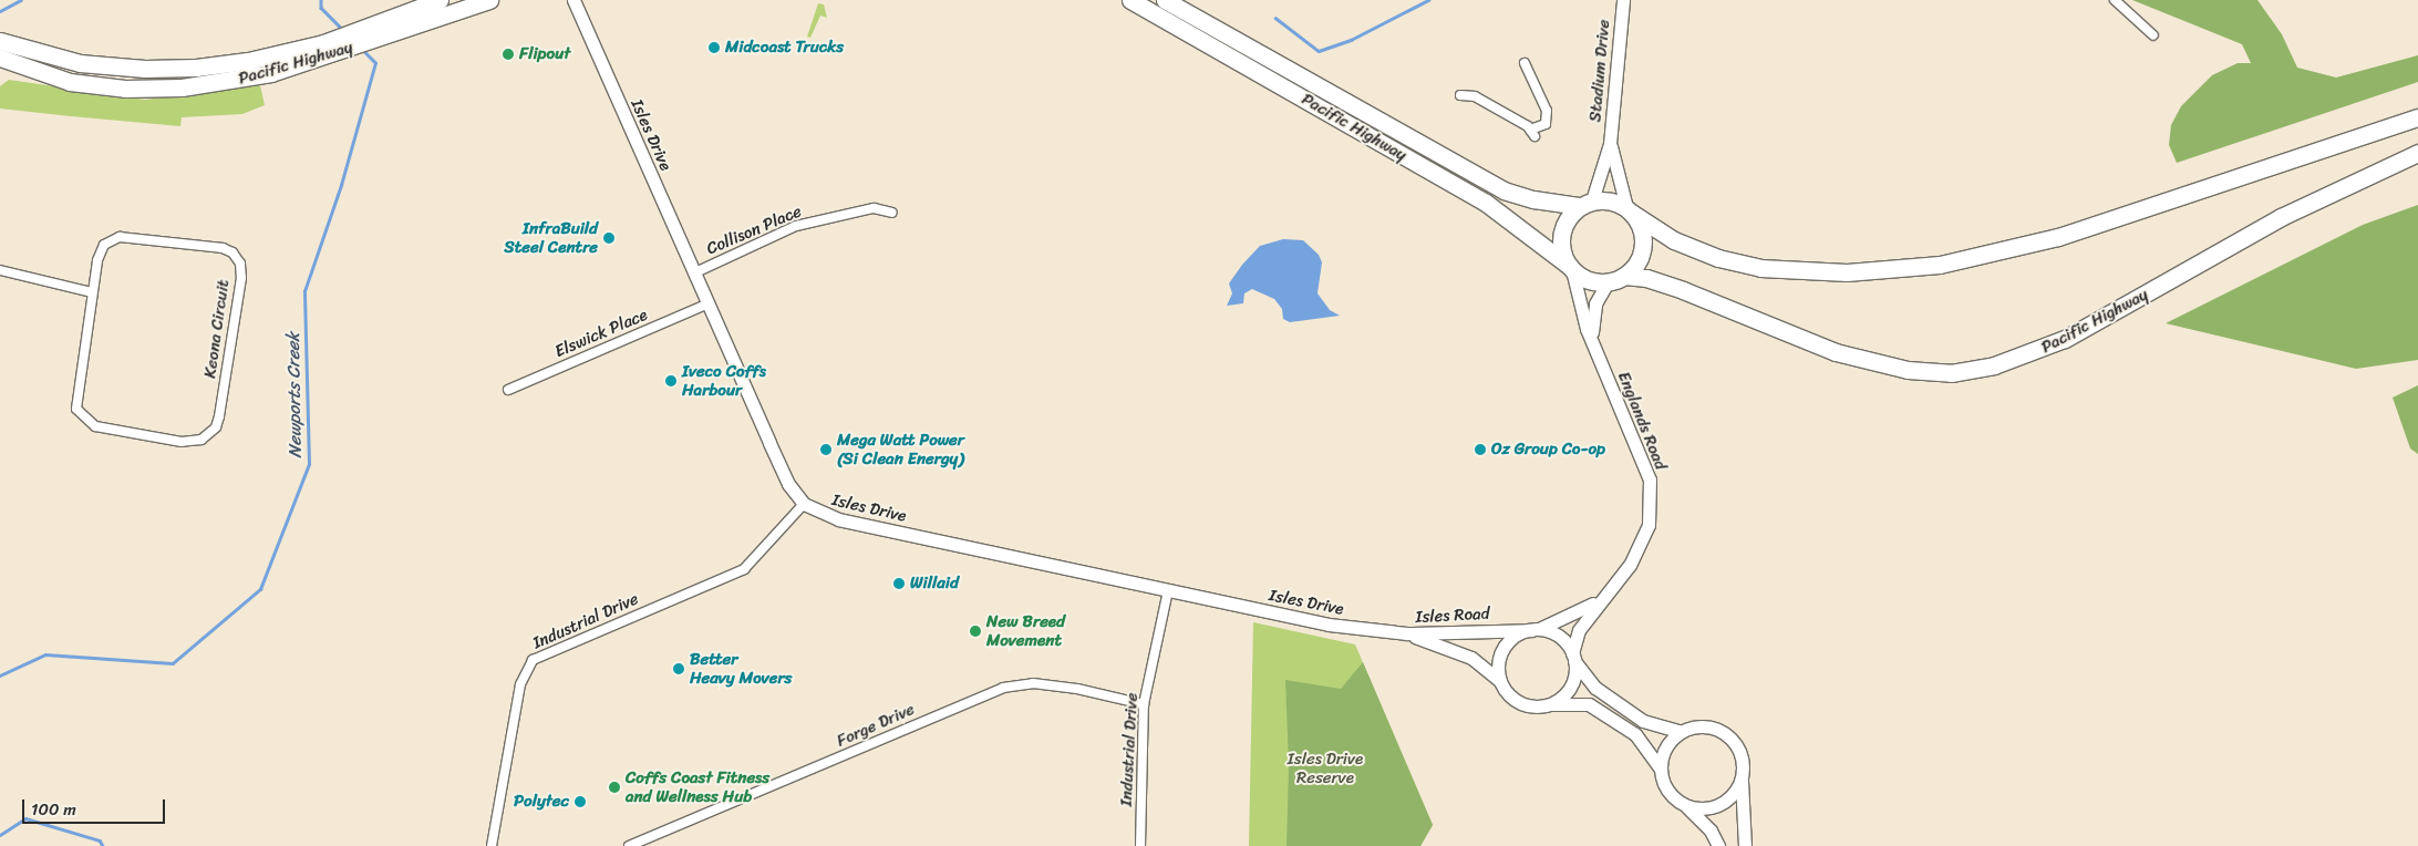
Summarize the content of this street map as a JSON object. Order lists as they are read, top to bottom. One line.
{"streets":{"highway":["Pacific Highway"],"street":["Stadium Drive","Isles Drive","Collison Place","Keona Circuit","Elswick Place","Englands Road","Isles Road","Industrial Drive","Forge Drive"]},"crossings":[["Pacific Highway","Stadium Drive"],["Pacific Highway","Englands Road"],["Stadium Drive","Englands Road"],["Isles Drive","Collison Place"],["Isles Drive","Elswick Place"],["Isles Drive","Isles Road"],["Isles Drive","Industrial Drive"],["Englands Road","Isles Road"],["Industrial Drive","Forge Drive"]],"water":["Newports Creek"],"parks":["Isles Drive Reserve"],"places":["Midcoast Trucks","Flipout","InfraBuild Steel Centre","Iveco Coffs Harbour","Mega Watt Power (Si Clean Energy)","Oz Group Co-op","Willaid","New Breed Movement","Better Heavy Movers","Coffs Coast Fitness and Wellness Hub","Polytec"],"scale_bar":"100 m"}
